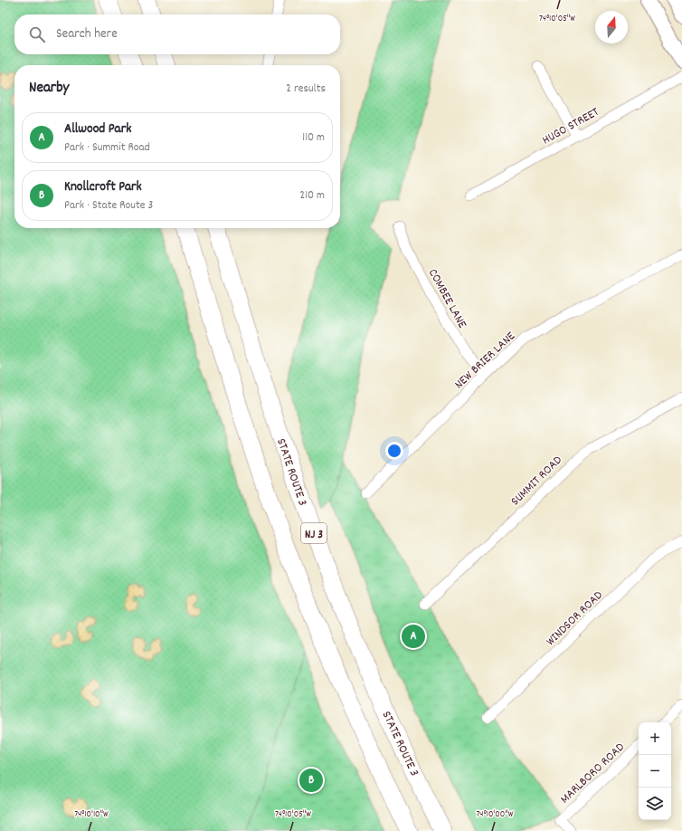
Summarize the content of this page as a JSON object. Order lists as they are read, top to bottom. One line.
{"streets":{"highway":["STATE ROUTE 3","NJ 3"],"street":["HUGO STREET","COMBEE LANE","NEW BRIER LANE","SUMMIT ROAD","WINDSOR ROAD","MARLBORO ROAD"]},"crossings":[["COMBEE LANE","NEW BRIER LANE"]],"north":"top","page":{"search":"Search here","heading":["Nearby","2 results"],"list":[{"mark":"A","name":"Allwood Park","note":"Park · Summit Road","value":"110 m"},{"mark":"B","name":"Knollcroft Park","note":"Park · State Route 3","value":"210 m"}],"pins":["A","B"],"map_buttons":["+","−"]},"coordinates":["74°10'05\"W","74°10'10\"W","74°10'00\"W"]}
